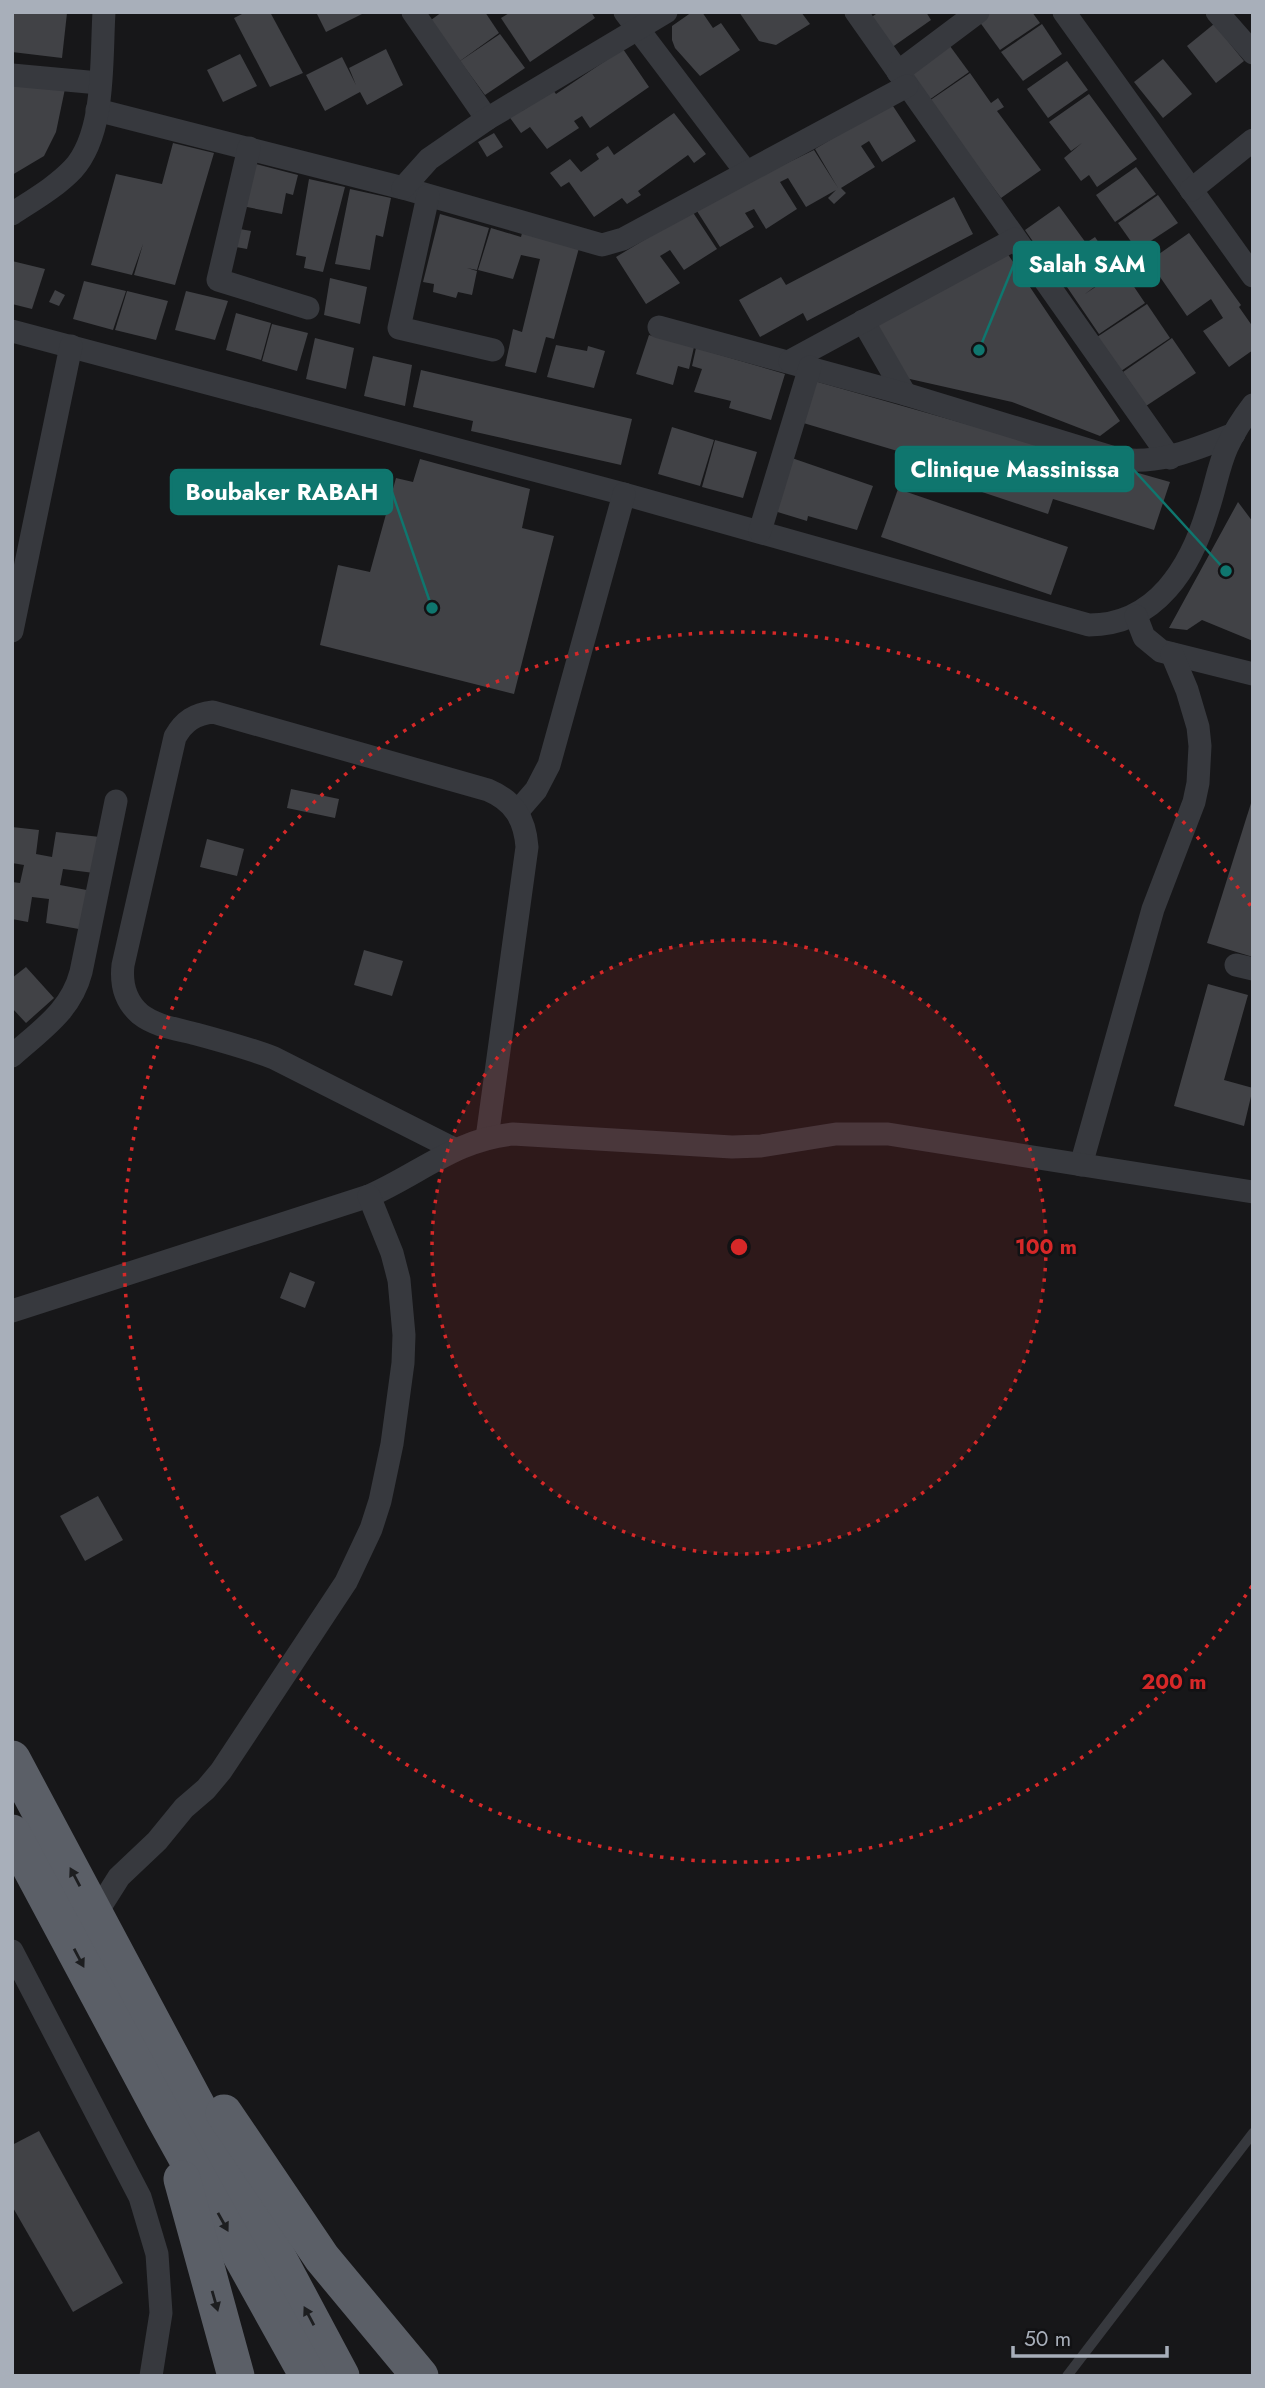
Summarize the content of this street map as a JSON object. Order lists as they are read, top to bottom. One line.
{"places":["Salah SAM","Clinique Massinissa","Boubaker RABAH"],"scale_bar":"50 m","rings":["100 m","200 m"]}
